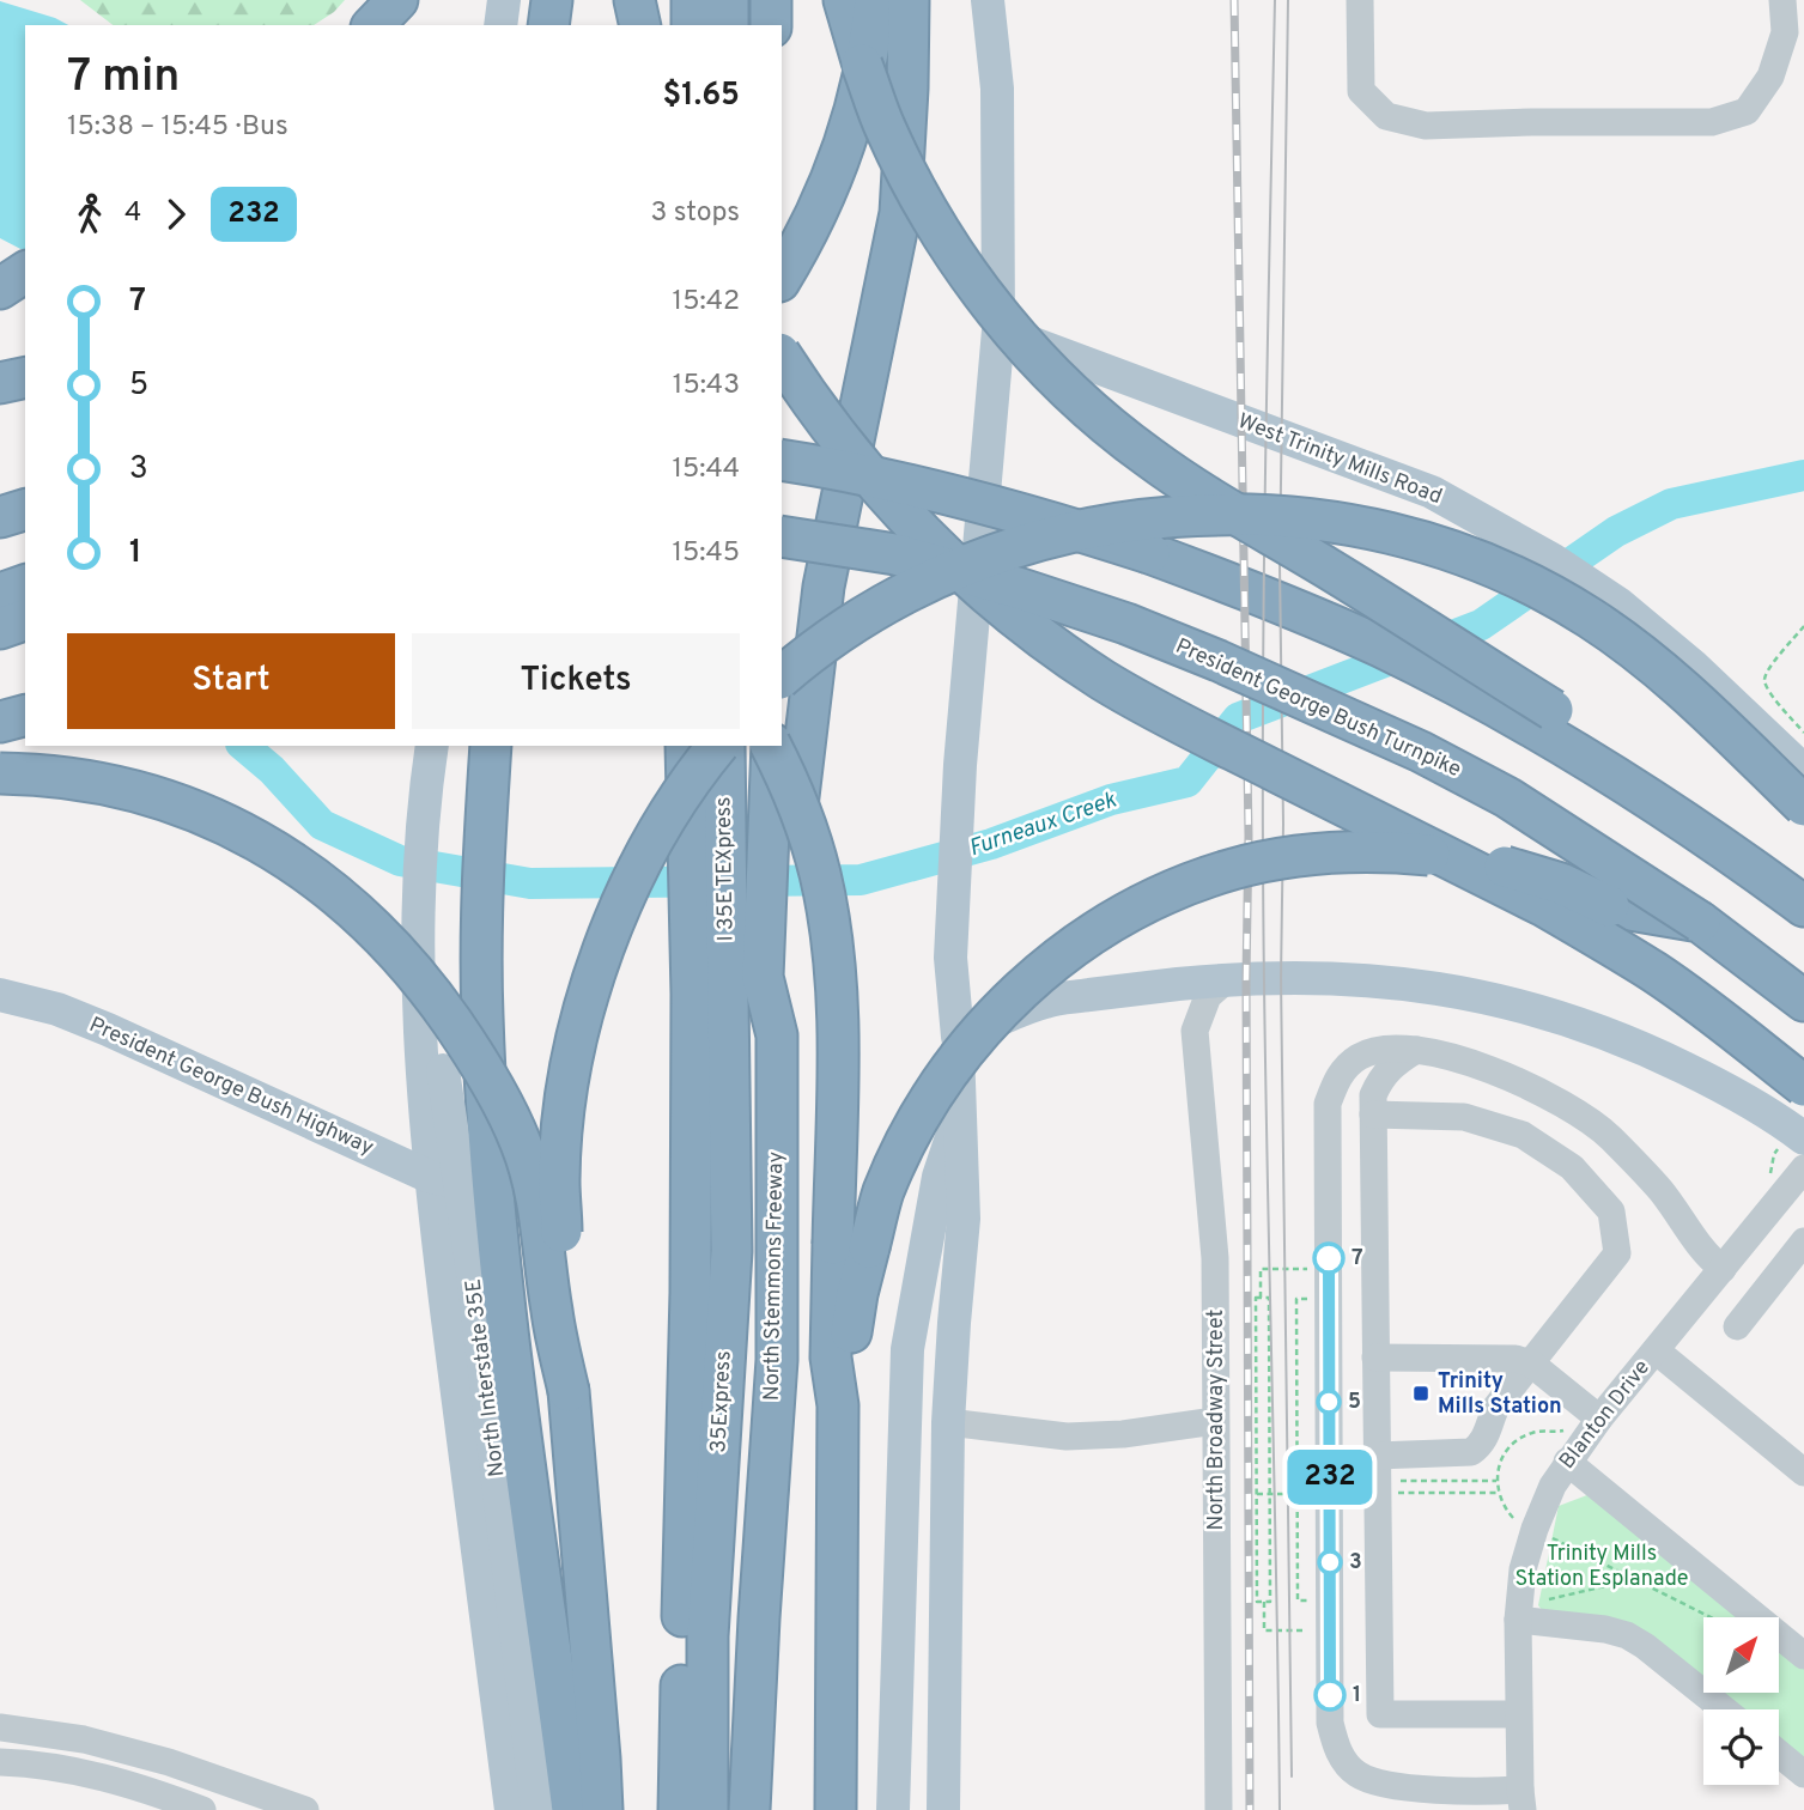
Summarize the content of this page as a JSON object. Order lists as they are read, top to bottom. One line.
{"streets":{"highway":["President George Bush Turnpike","North Stemmons Freeway","35Express"],"main road":["West Trinity Mills Road","President George Bush Highway","North Interstate 35E"],"street":["Blanton Drive","North Broadway Street"]},"crossings":[["President George Bush Highway","North Interstate 35E"]],"water":["Furneaux Creek"],"parks":["Trinity Mills Station Esplanade"],"places":{"other":["7","5","3","1"],"transit":["Trinity Mills Station"]},"lines":["bus line 232"],"north":"top right","page":{"on_map":"232","heading":["7 min","15:38 – 15:45 · Bus","$1.65"],"legs":["4","232","3 stops"],"list":[{"name":"7","value":"15:42"},{"name":"5","value":"15:43"},{"name":"3","value":"15:44"},{"name":"1","value":"15:45"}],"buttons":["Start","Tickets"]}}
